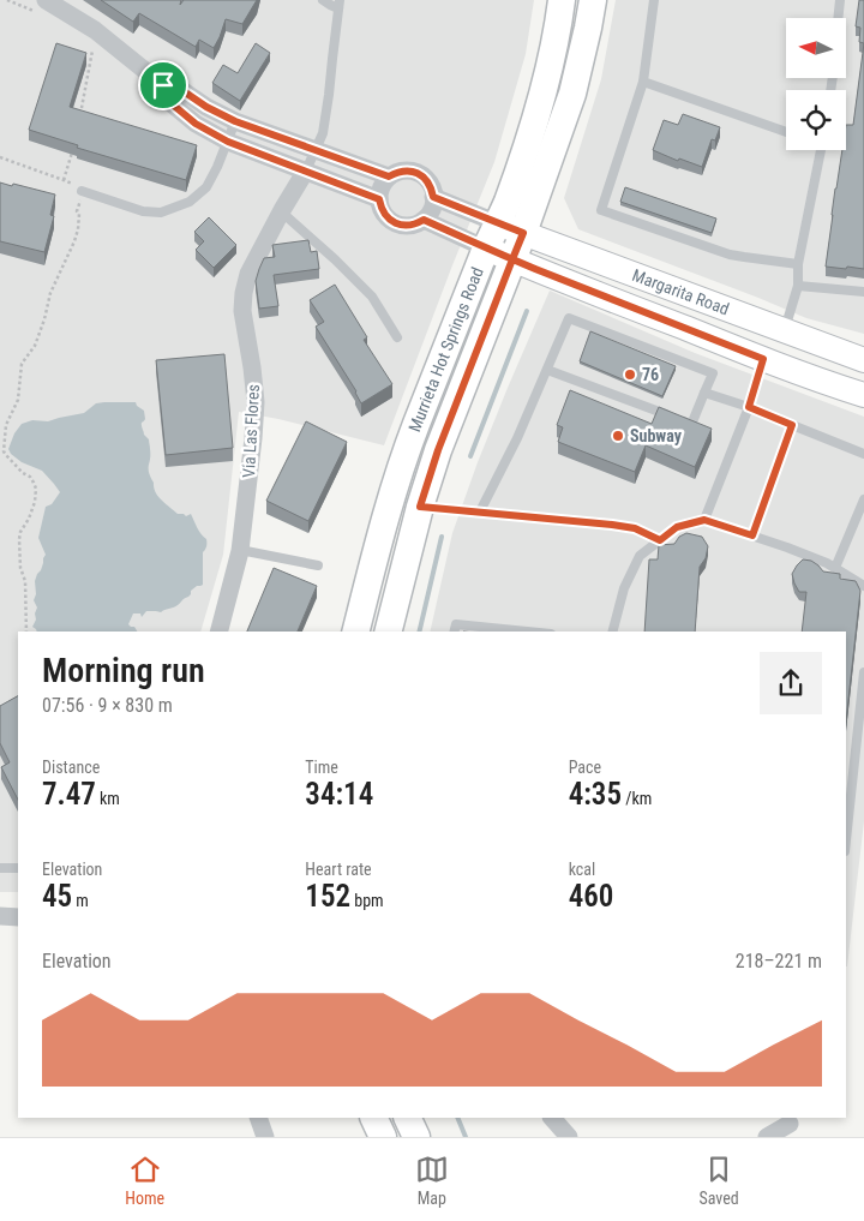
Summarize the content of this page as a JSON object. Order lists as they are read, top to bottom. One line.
{"streets":{"main road":["Margarita Road","Murrieta Hot Springs Road"],"street":["Via Las Flores"]},"crossings":[["Margarita Road","Murrieta Hot Springs Road"]],"places":["76","Subway"],"north":"left","page":{"heading":["Morning run","07:56 · 9 × 830 m"],"stats":[["Distance","7.47 km"],["Time","34:14"],["Pace","4:35 /km"],["Elevation","45 m"],["Heart rate","152 bpm"],["kcal","460"]],"chart":["Elevation","218–221 m"],"tabs":["Home","Map","Saved"]}}
